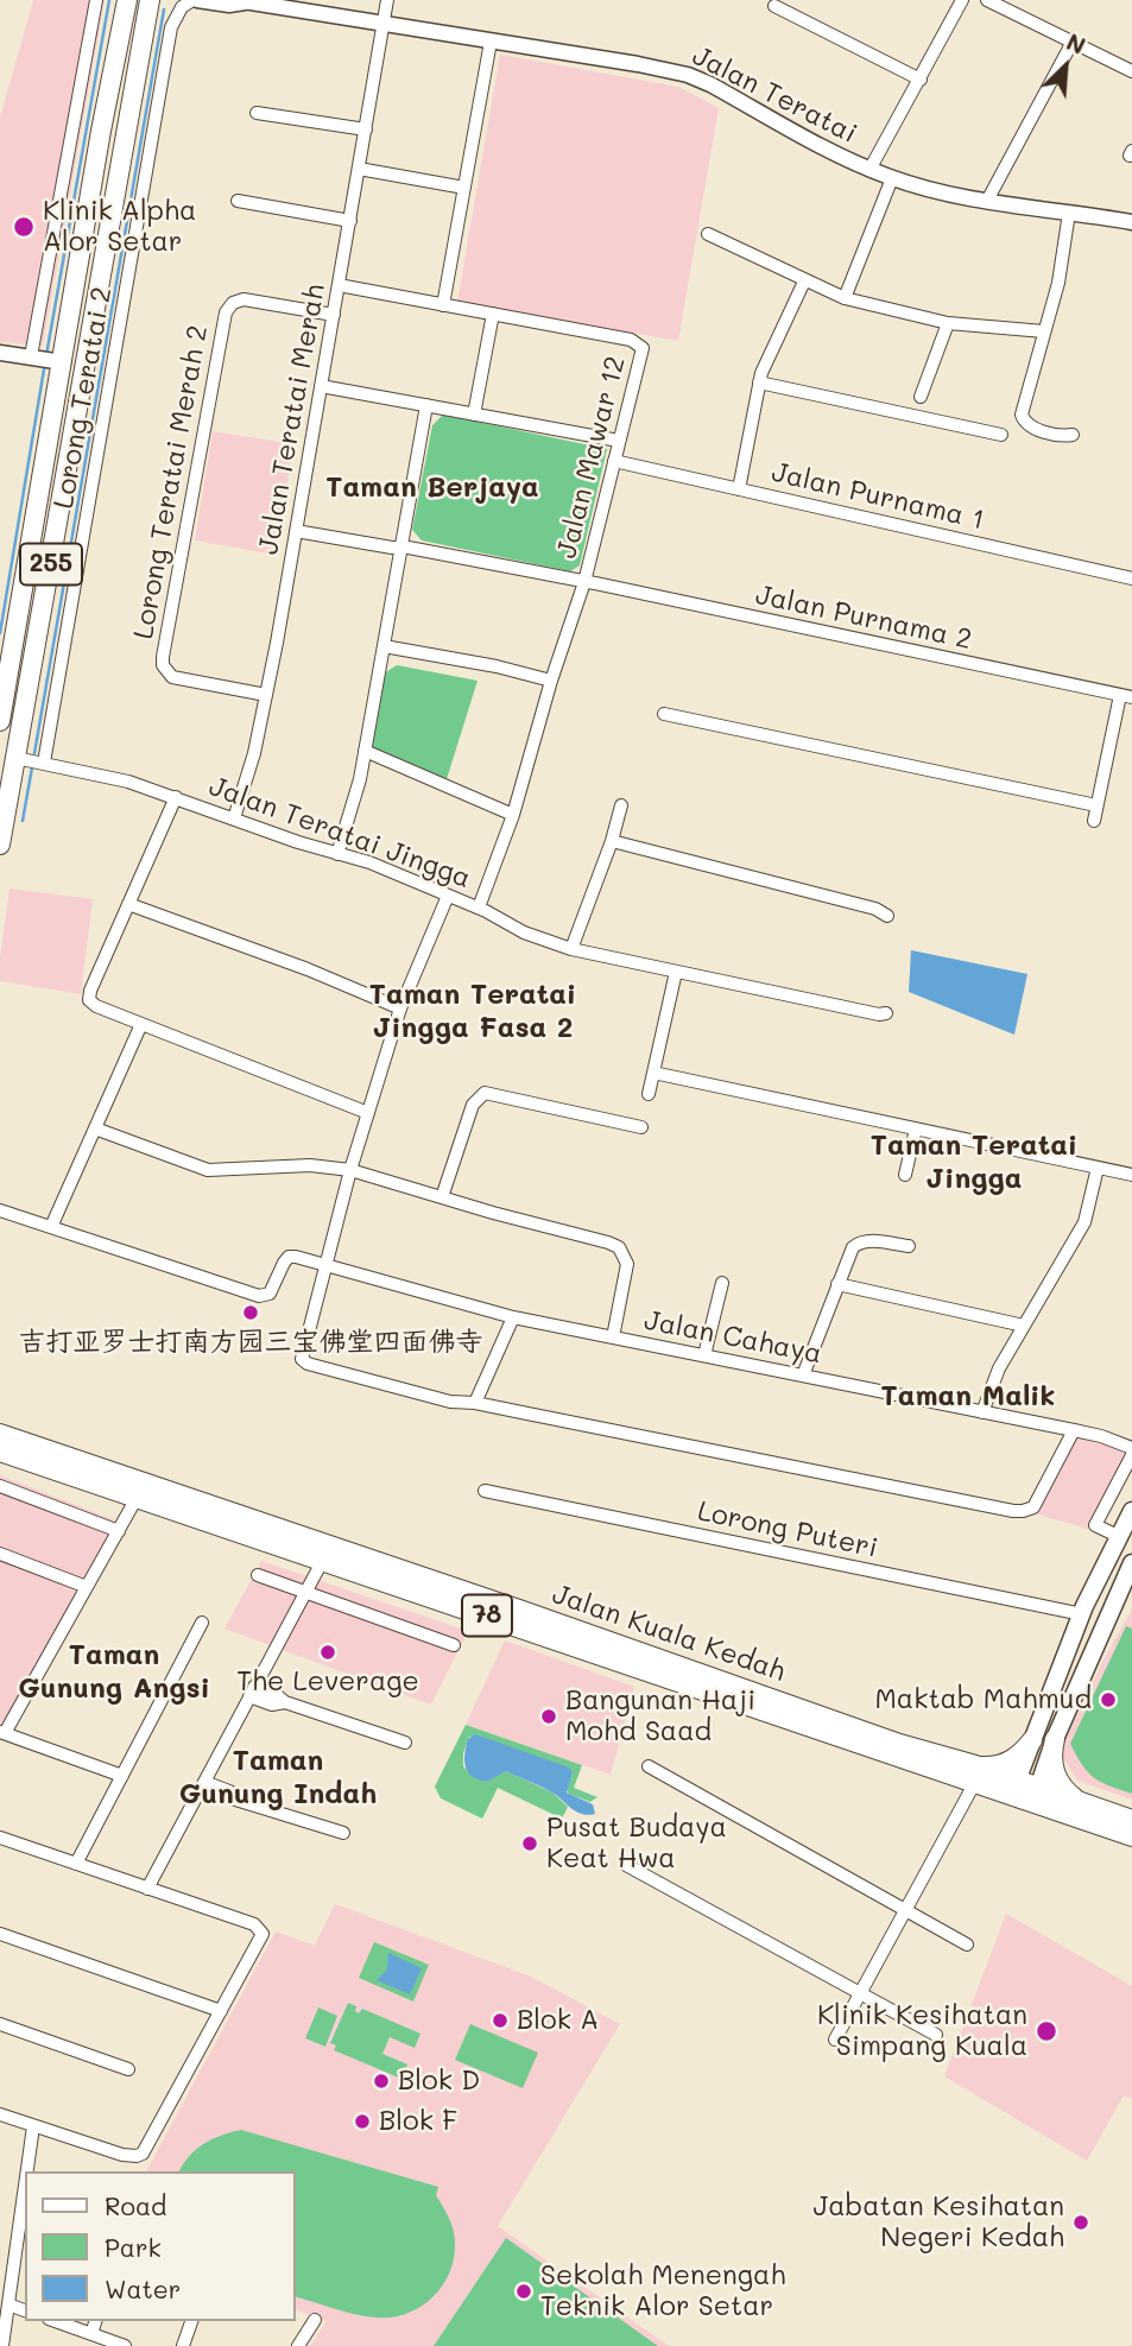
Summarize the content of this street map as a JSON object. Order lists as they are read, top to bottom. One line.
{"streets":{"main road":["255","78","Jalan Kuala Kedah"],"street":["Jalan Teratai","Lorong Teratai 2","Jalan Teratai Merah","Jalan Mawar 12","Lorong Teratai Merah 2","Jalan Purnama 1","Jalan Purnama 2","Jalan Teratai Jingga","Jalan Cahaya","Lorong Puteri"]},"crossings":[["Jalan Teratai","Lorong Teratai 2"],["Jalan Teratai","Jalan Teratai Merah"],["Lorong Teratai 2","Jalan Teratai Jingga"],["Jalan Teratai Merah","Lorong Teratai Merah 2"],["Jalan Teratai Merah","Jalan Purnama 2"],["Jalan Teratai Merah","Jalan Teratai Jingga"],["Jalan Mawar 12","Jalan Purnama 1"],["Jalan Mawar 12","Jalan Purnama 2"],["Jalan Mawar 12","Jalan Teratai Jingga"],["255","Jalan Teratai Jingga"]],"districts":["Taman Berjaya","Taman Teratai Jingga Fasa 2","Taman Teratai Jingga","Taman Malik","Taman Gunung Angsi","Taman Gunung Indah"],"places":["Klinik Alpha Alor Setar","吉打亚罗士打南方园三宝佛堂四面佛寺","The Leverage","Maktab Mahmud","Bangunan Haji Mohd Saad","Pusat Budaya Keat Hwa","Blok A","Klinik Kesihatan Simpang Kuala","Blok D","Blok F","Jabatan Kesihatan Negeri Kedah","Sekolah Menengah Teknik Alor Setar"],"legend":["Road","Park","Water"],"north":"top right"}
